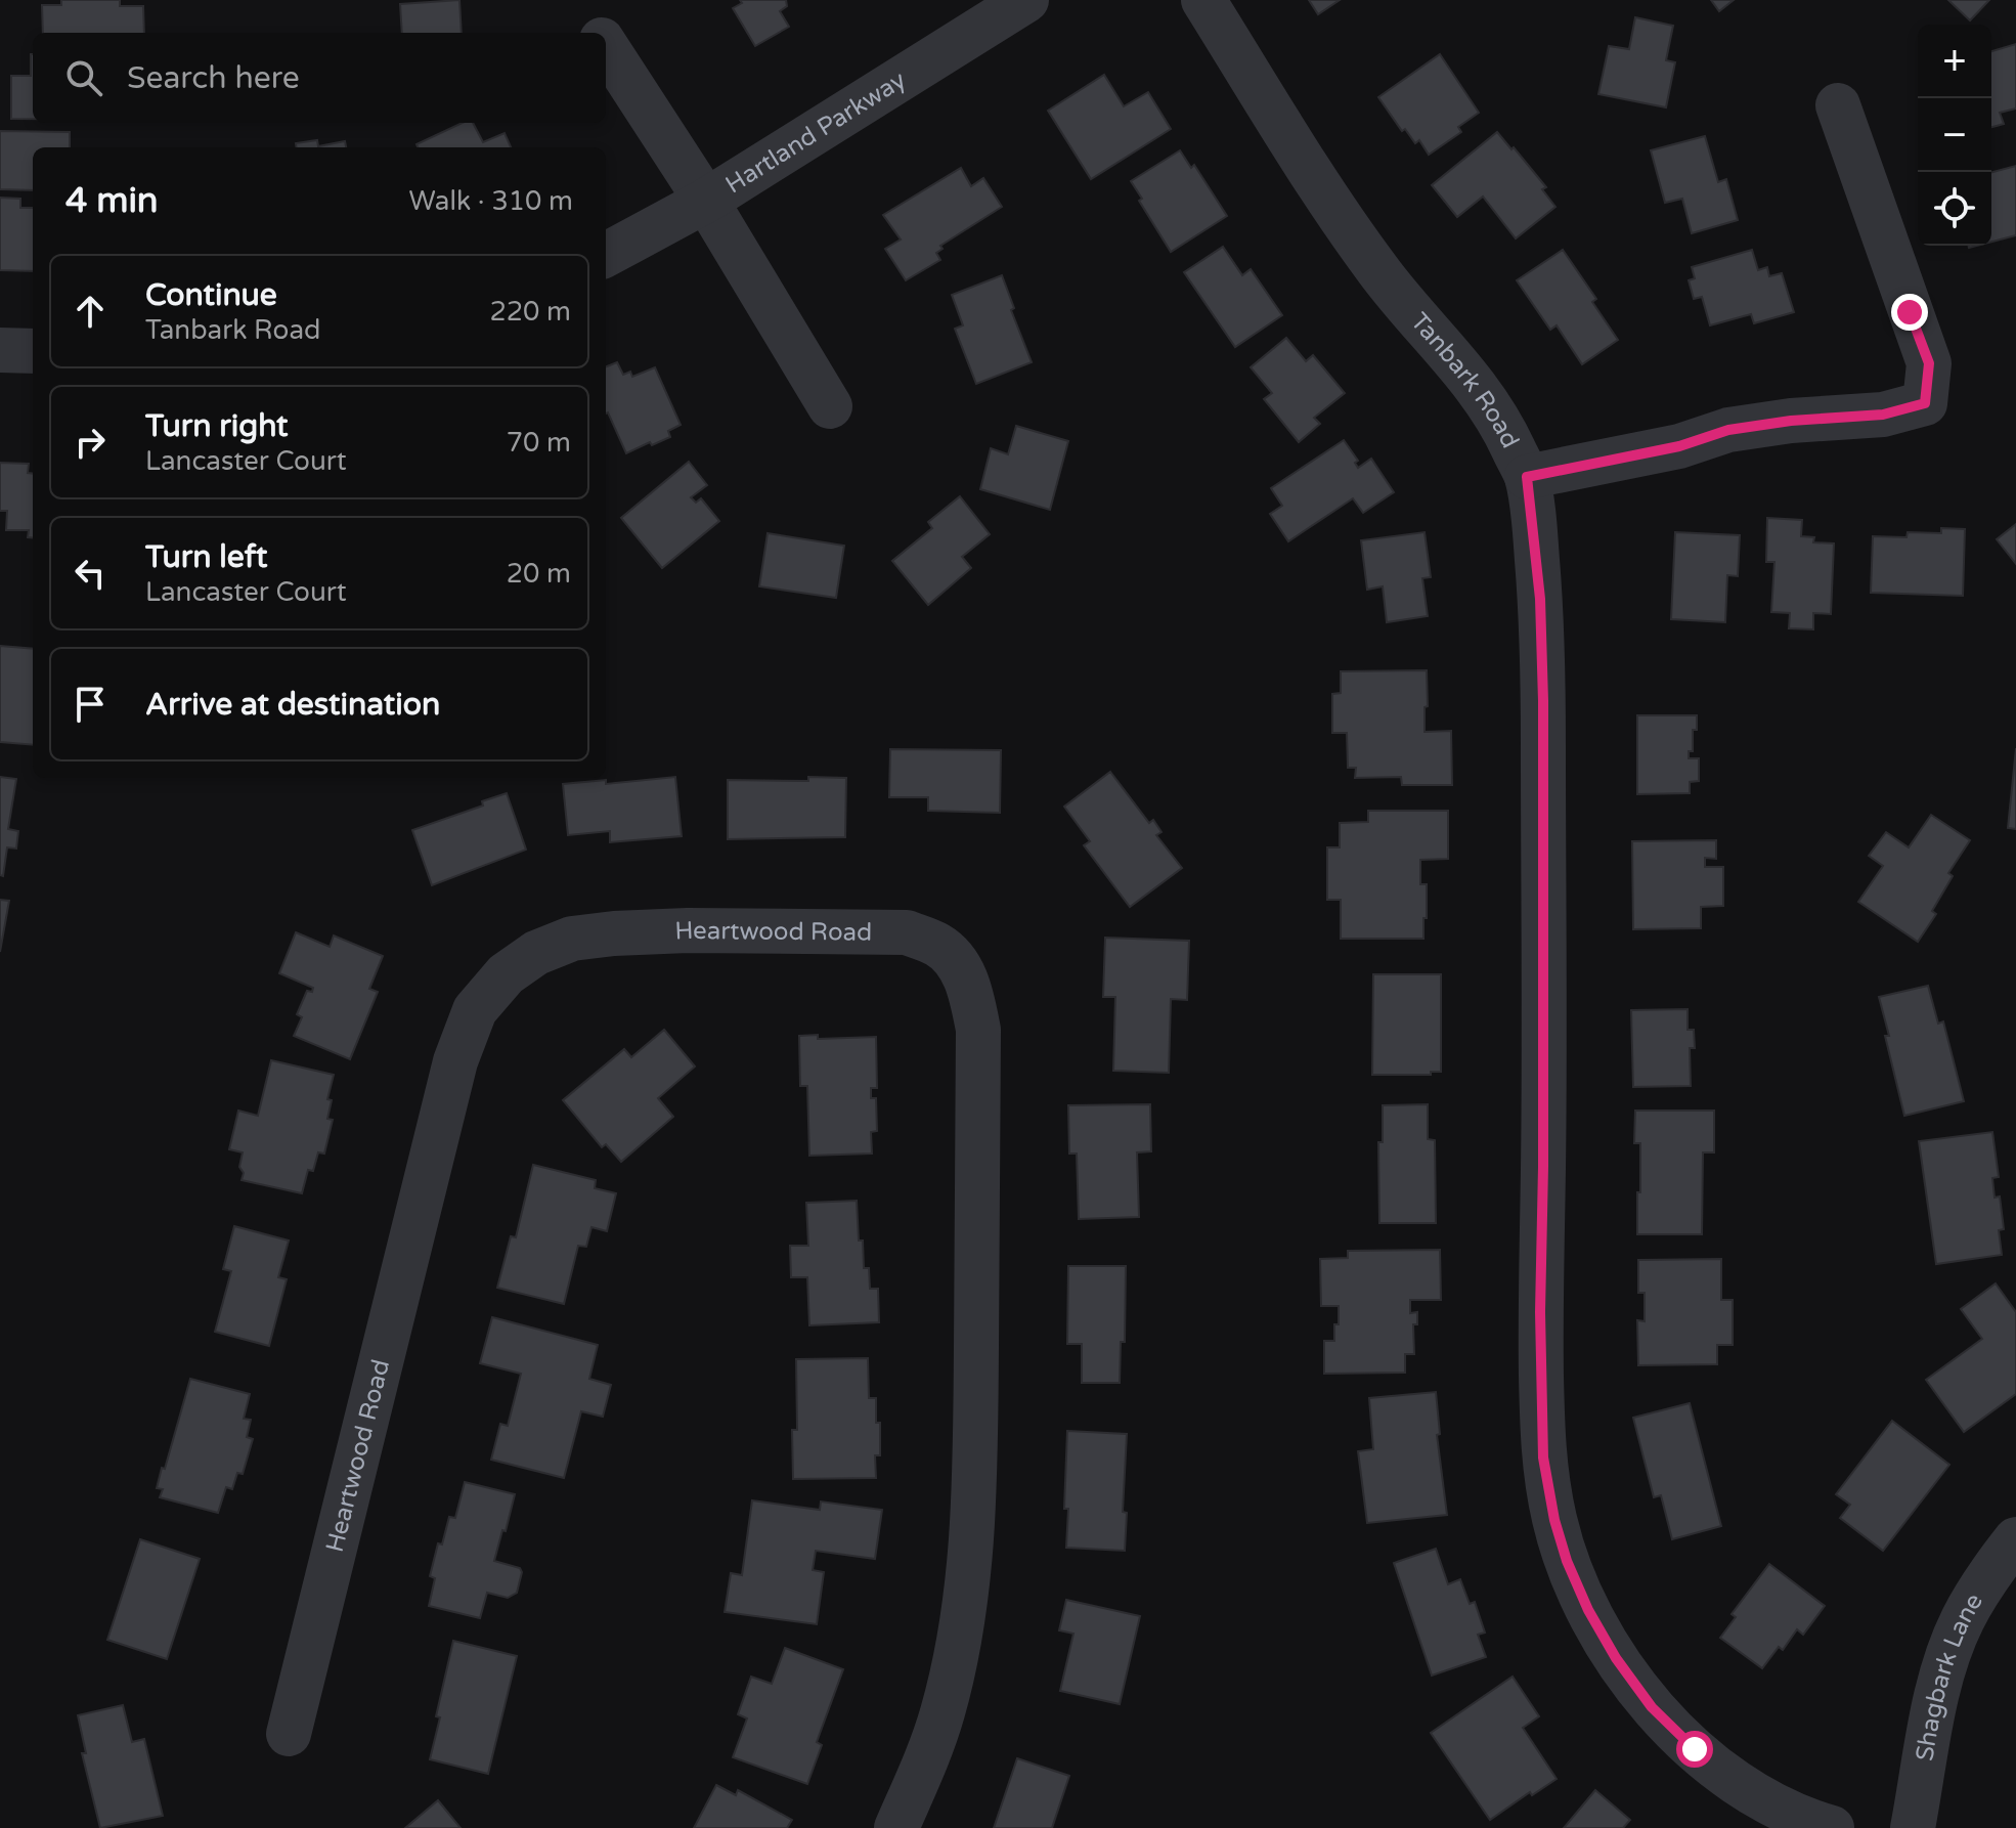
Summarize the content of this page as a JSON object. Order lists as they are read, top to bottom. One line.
{"streets":{"street":["Hartland Parkway","Tanbark Road","Heartwood Road","Shagbark Lane"]},"page":{"map_buttons":["+","−"],"search":"Search here","heading":["4 min","Walk · 310 m"],"list":[["Continue","Tanbark Road","220 m"],["Turn right","Lancaster Court","70 m"],["Turn left","Lancaster Court","20 m"],"Arrive at destination"]}}
